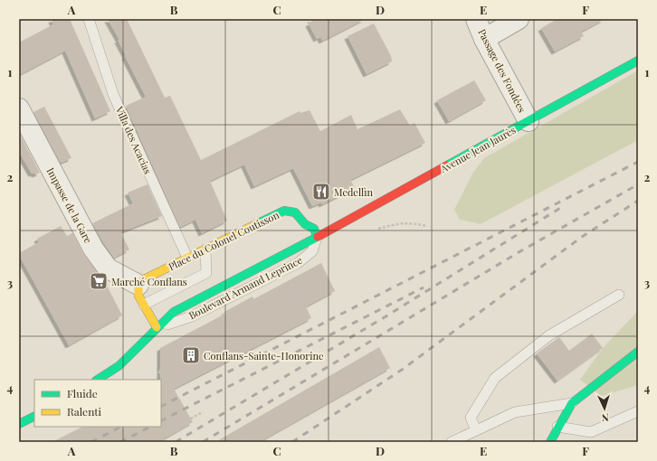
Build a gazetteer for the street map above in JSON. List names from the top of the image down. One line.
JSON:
{"streets":{"street":["Passage des Fondées","Avenue Jean Jaurès","Impasse de la Gare","Place du Colonel Coutisson"],"lane":["Villa des Acacias","Boulevard Armand Leprince"]},"crossings":[["Passage des Fondées","Avenue Jean Jaurès"],["Villa des Acacias","Place du Colonel Coutisson"],["Avenue Jean Jaurès","Place du Colonel Coutisson"],["Avenue Jean Jaurès","Boulevard Armand Leprince"],["Impasse de la Gare","Place du Colonel Coutisson"],["Place du Colonel Coutisson","Boulevard Armand Leprince"]],"places":{"restaurant":["Medellìn"],"supermarket":["Marché Conflans"],"building":["Conflans-Sainte-Honorine"]},"legend":["Fluide","Ralenti"],"north":"bottom","grid":{"columns":["A","B","C","D","E","F"],"rows":["1","2","3","4"]}}
